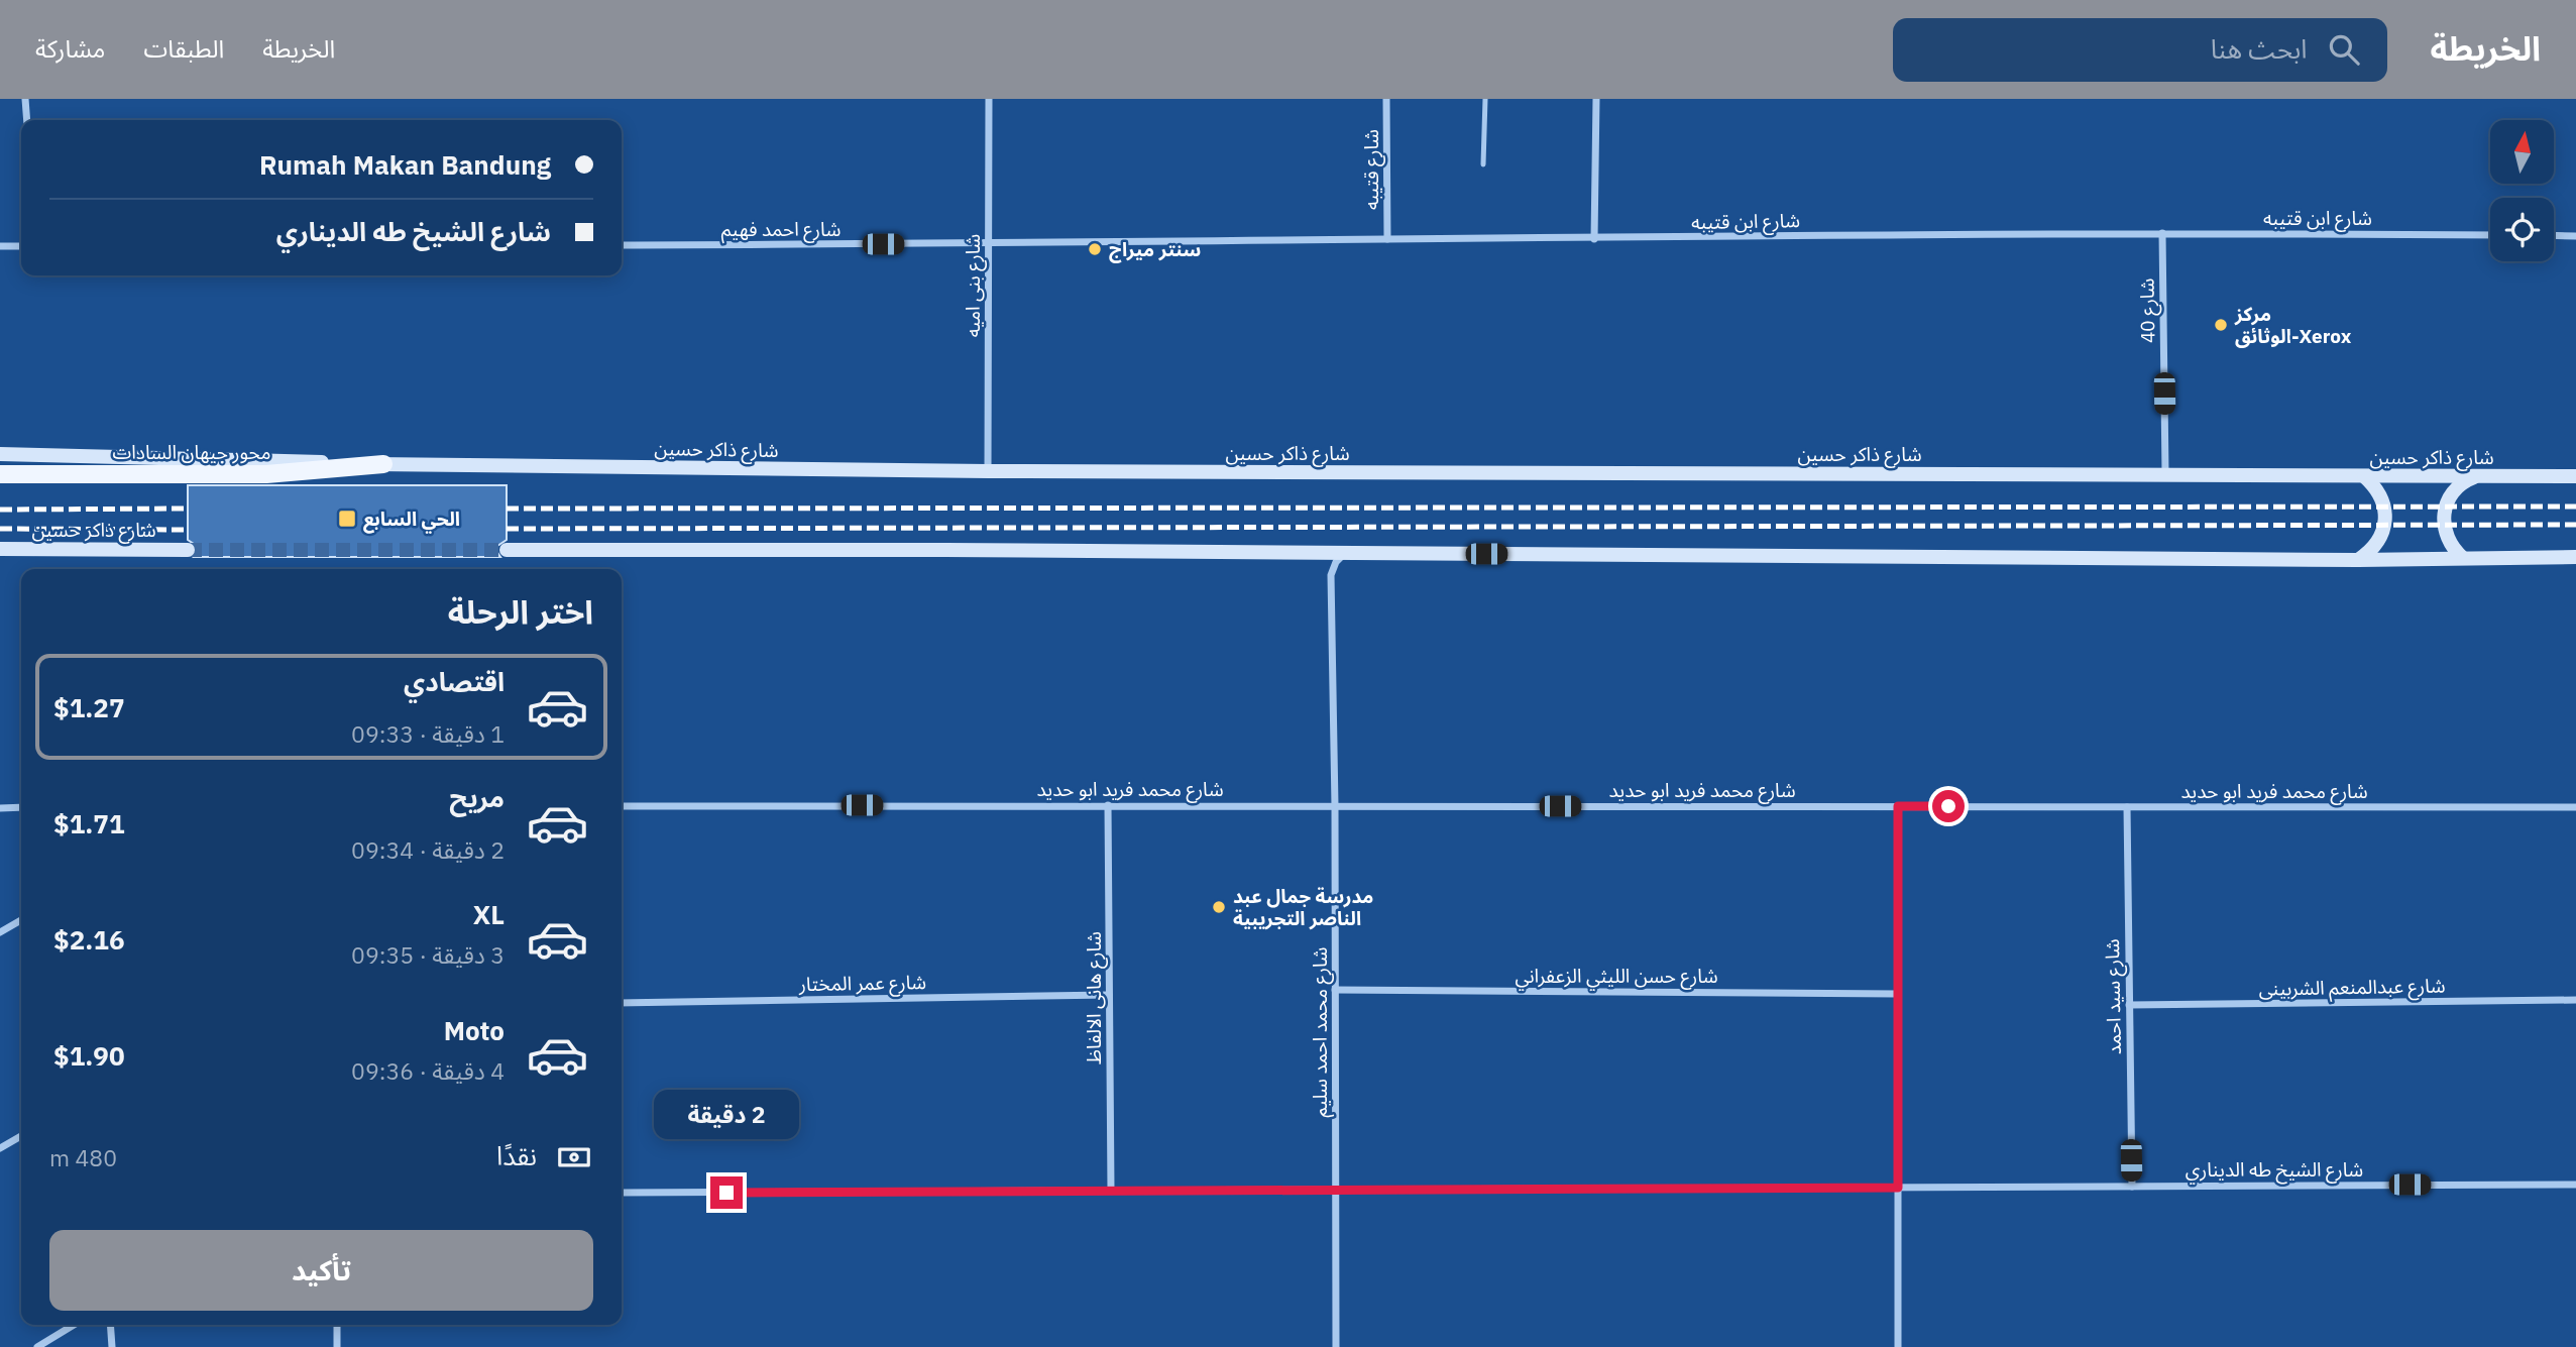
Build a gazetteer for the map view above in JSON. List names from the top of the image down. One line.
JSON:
{"streets":{"main road":["شارع ذاكر حسين","محور جيهان السادات"],"street":["شارع قتيبه","شارع ابن قتيبه","شارع احمد فهيم","شارع بنى اميه","شارع 40","شارع محمد فريد ابو حديد","شارع حسن الليثي الزعفراني","شارع عمر المختار","شارع عبدالمنعم الشربينى","شارع سيد احمد","شارع هانى الالفاظ","شارع محمد احمد سليم","شارع الشيخ طه الديناري"]},"crossings":[["شارع قتيبه","شارع ابن قتيبه"],["شارع ابن قتيبه","شارع احمد فهيم"],["شارع ابن قتيبه","شارع بنى اميه"],["شارع ابن قتيبه","شارع 40"],["شارع احمد فهيم","شارع بنى اميه"],["شارع بنى اميه","شارع ذاكر حسين"],["شارع 40","شارع ذاكر حسين"],["شارع ذاكر حسين","محور جيهان السادات"],["شارع محمد فريد ابو حديد","شارع سيد احمد"],["شارع محمد فريد ابو حديد","شارع هانى الالفاظ"],["شارع محمد فريد ابو حديد","شارع محمد احمد سليم"],["شارع حسن الليثي الزعفراني","شارع محمد احمد سليم"],["شارع عمر المختار","شارع هانى الالفاظ"],["شارع عبدالمنعم الشربينى","شارع سيد احمد"],["شارع سيد احمد","شارع الشيخ طه الديناري"],["شارع هانى الالفاظ","شارع الشيخ طه الديناري"],["شارع محمد احمد سليم","شارع الشيخ طه الديناري"]],"places":{"other":["سنتر ميراج","مركز الوثائق-Xerox","مدرسة جمال عبد الناصر التجريبية"],"transit":["الحي السابع"]},"north":"top","page":{"header":"الخريطة","search":"ابحث هنا","nav":["الخريطة","الطبقات","مشاركة"],"banner":["Rumah Makan Bandung","شارع الشيخ طه الديناري"],"heading":"اختر الرحلة","list":[{"name":"اقتصادي","note":"1 دقيقة · 09:33","value":"$1.27"},{"name":"مريح","note":"2 دقيقة · 09:34","value":"$1.71"},{"name":"XL","note":"3 دقيقة · 09:35","value":"$2.16"},{"name":"Moto","note":"4 دقيقة · 09:36","value":"$1.90"}],"bubble":"2 دقيقة","pay":["نقدًا","480 m"],"buttons":"تأكيد"}}
